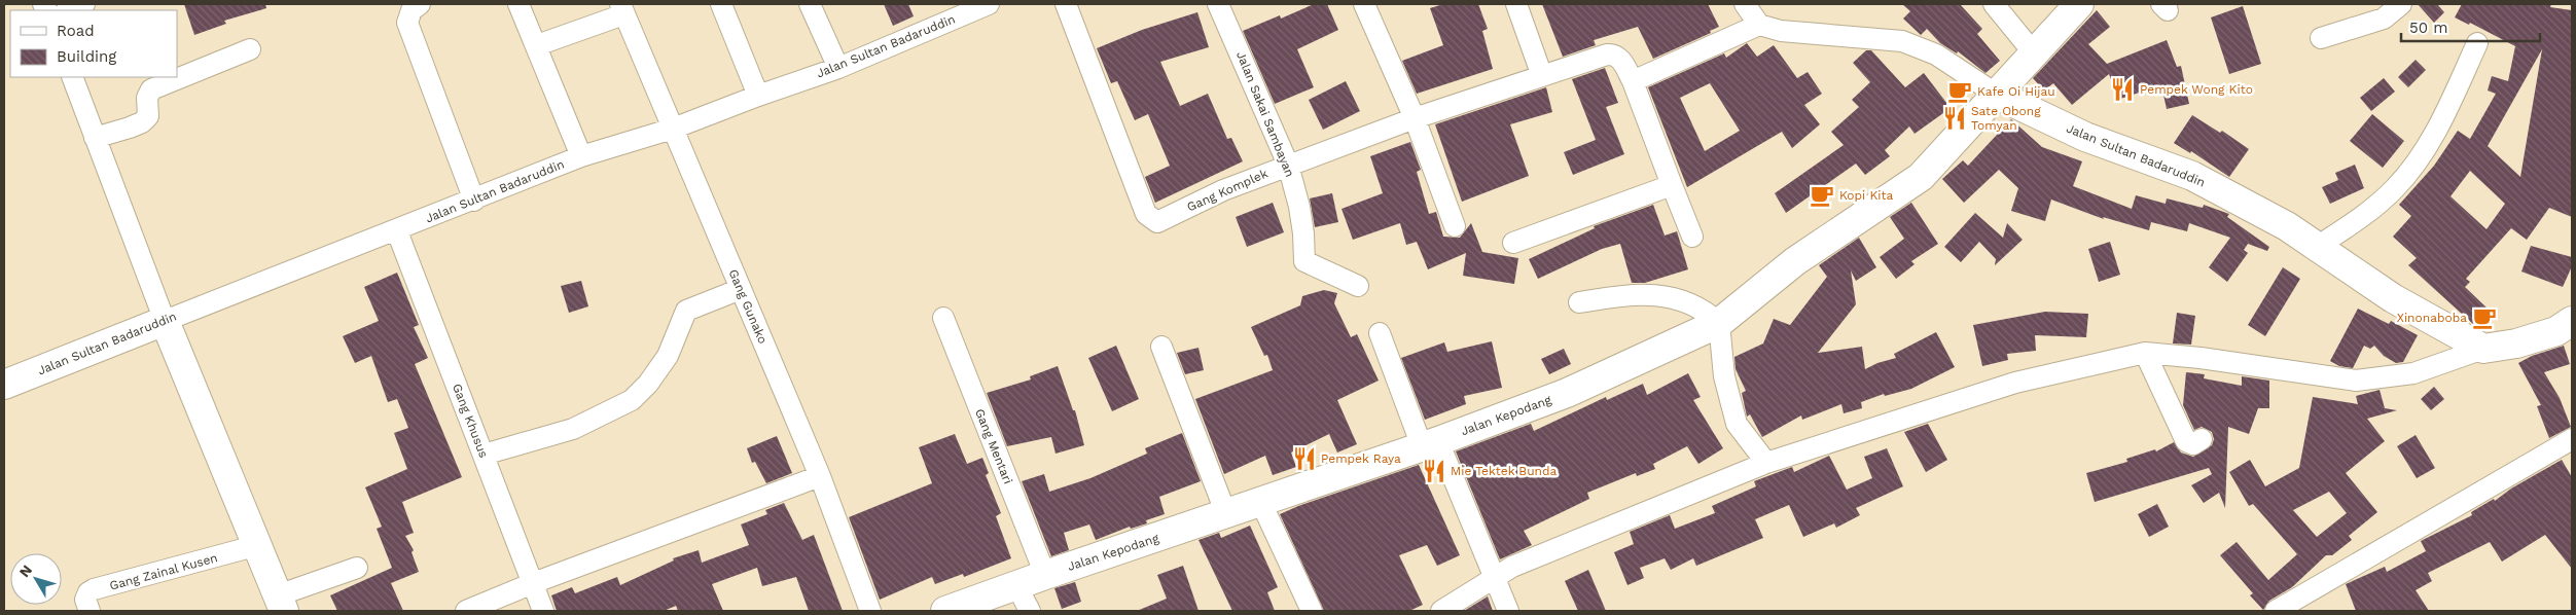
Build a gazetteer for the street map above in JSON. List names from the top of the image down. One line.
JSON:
{"streets":{"street":["Jalan Sultan Badaruddin","Jalan Sakai Sambayan","Gang Komplek","Gang Gunako","Jalan Kepodang","Gang Khusus","Gang Mentari","Gang Zainal Kusen"]},"crossings":[["Jalan Sultan Badaruddin","Gang Gunako"],["Jalan Sultan Badaruddin","Jalan Kepodang"],["Jalan Sultan Badaruddin","Gang Khusus"],["Jalan Sakai Sambayan","Gang Komplek"],["Jalan Kepodang","Gang Mentari"]],"places":{"restaurant":["Pempek Wong Kito","Sate Obong Tomyan","Pempek Raya","Mie Tektek Bunda"],"cafe":["Kafe Oi Hijau","Kopi Kita","Xinonaboba"]},"legend":["Road","Building"],"scale_bar":"50 m","north":"top left"}
